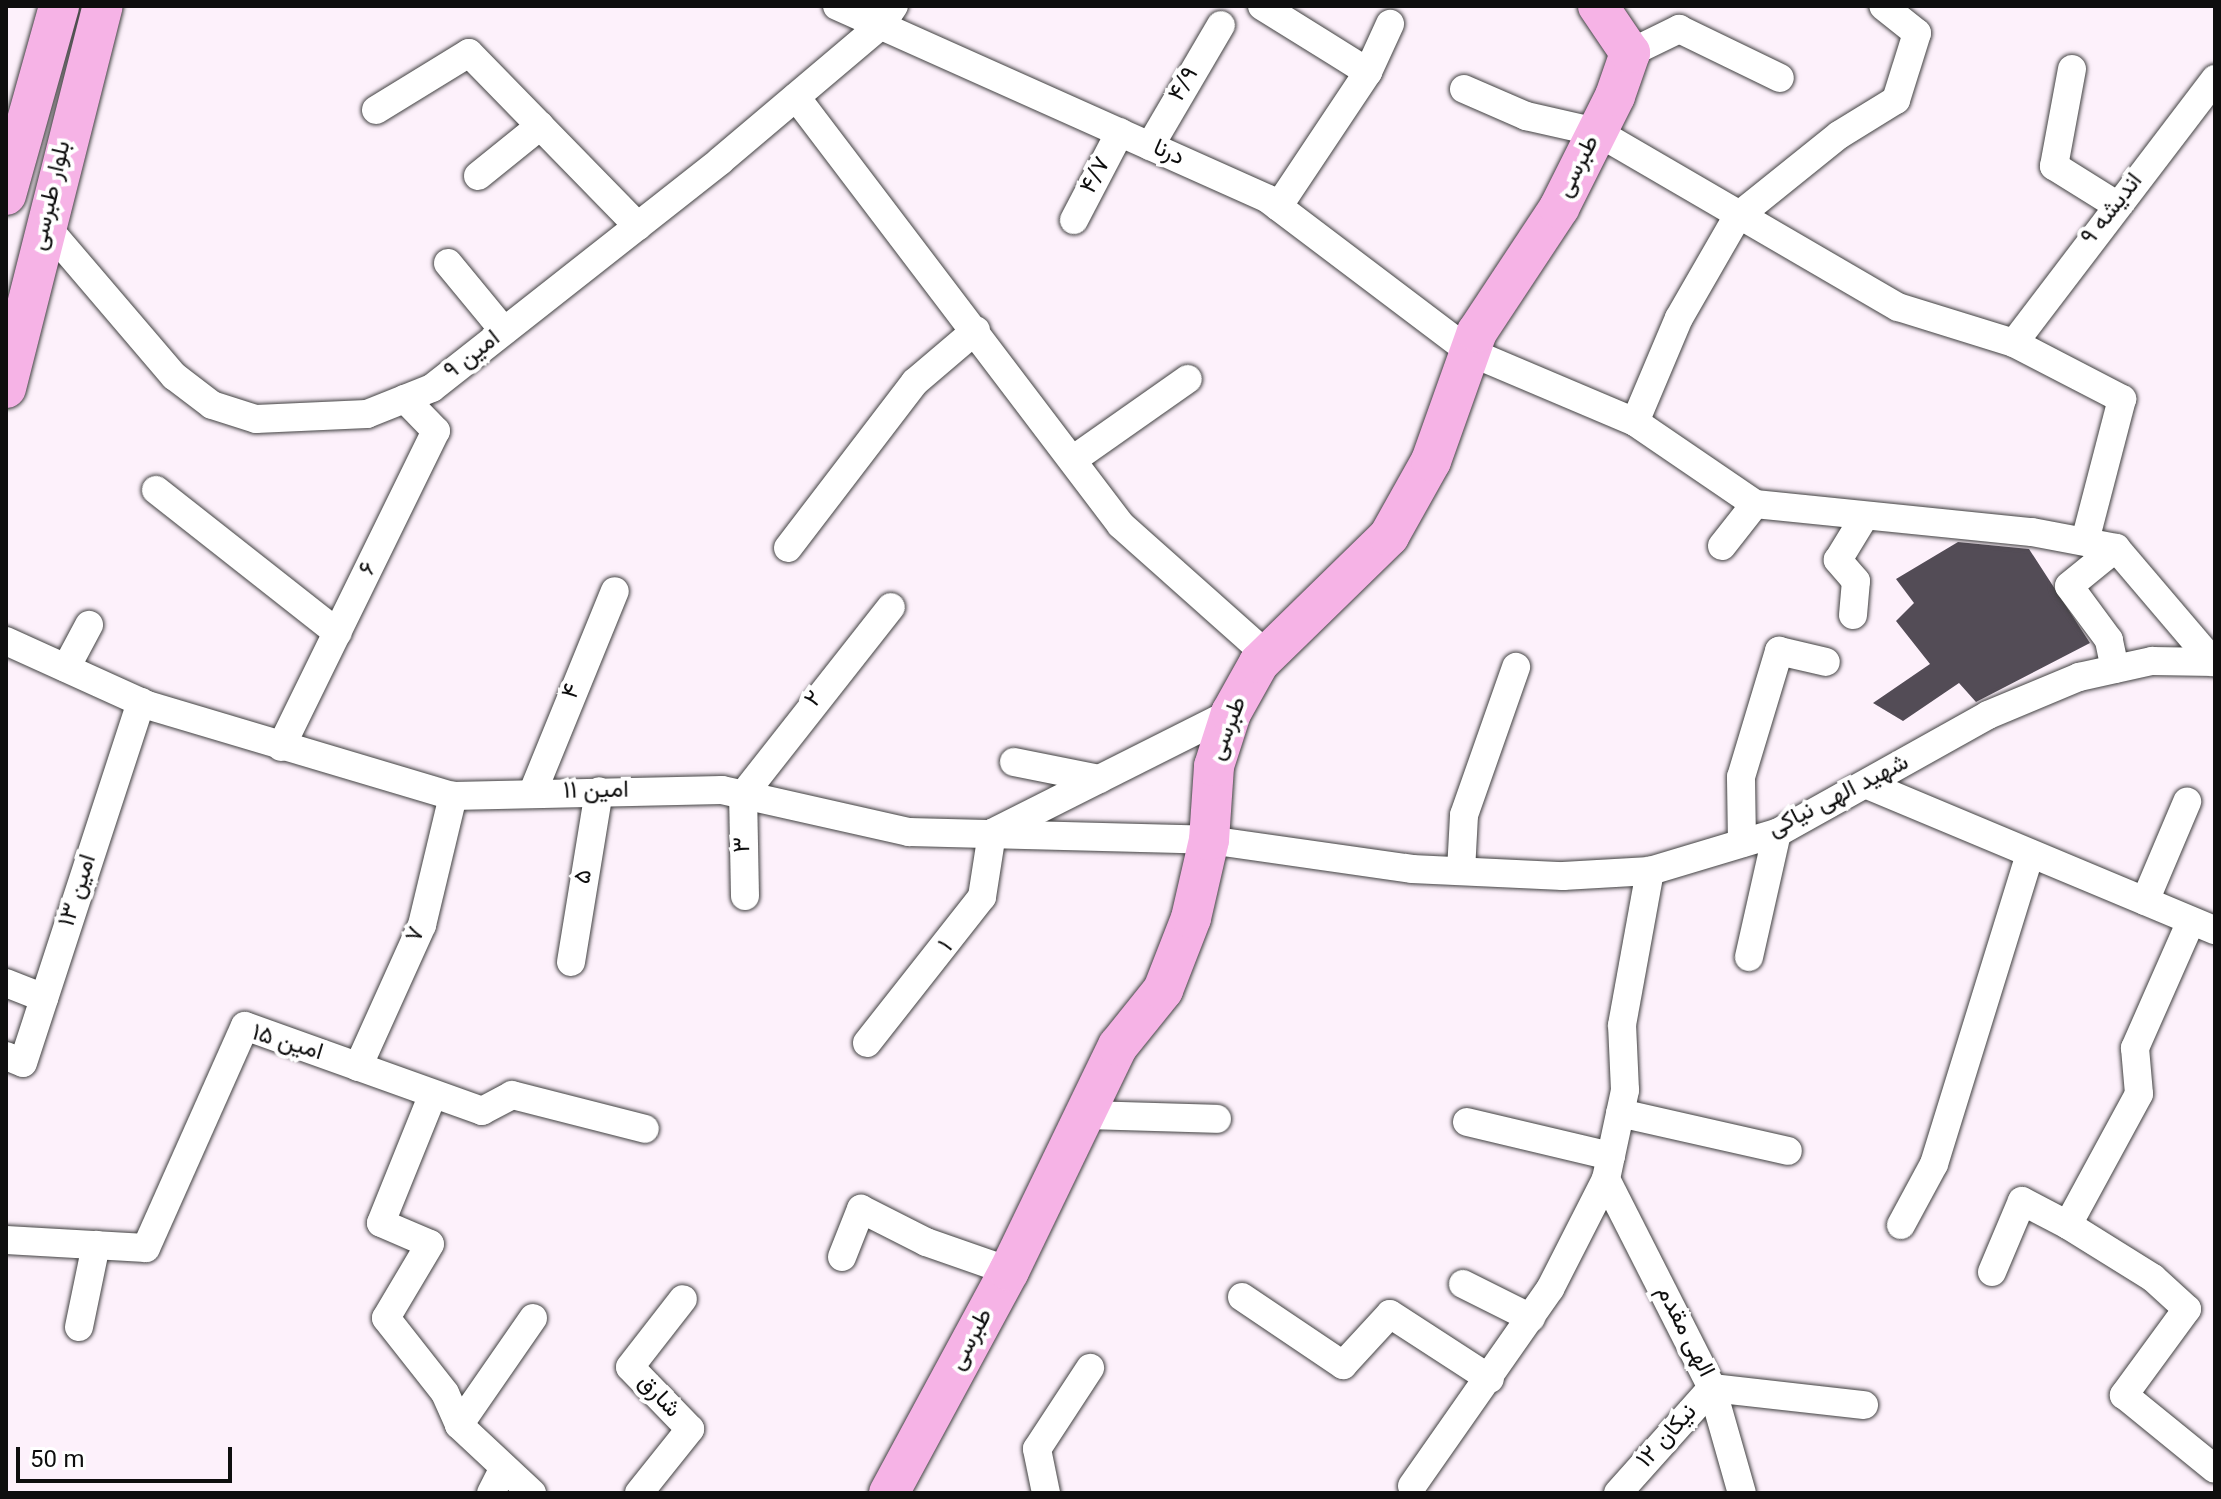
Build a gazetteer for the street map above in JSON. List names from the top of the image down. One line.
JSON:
{"streets":{"street":["۴/۹","درنا","طبرسی","۴/۷","بلوار طبرسی","اندیشه ۹","امین ۹","۶","۴","۲","امین ۱۱","شهید الهی نیاکی","۳","۵","امین ۱۳","۷","۱","امین ۱۵","الهی مقدم","شارق","نیکان ۱۲"]},"crossings":[["۴/۹","درنا"],["درنا","طبرسی"],["درنا","۴/۷"],["درنا","امین ۹"],["طبرسی","امین ۱۱"],["طبرسی","شهید الهی نیاکی"],["بلوار طبرسی","امین ۹"],["امین ۹","۶"],["۶","امین ۱۱"],["۴","امین ۱۱"],["۲","امین ۱۱"],["۲","۳"],["امین ۱۱","شهید الهی نیاکی"],["امین ۱۱","۳"],["امین ۱۱","۵"],["امین ۱۱","امین ۱۳"],["امین ۱۱","۷"],["امین ۱۱","۱"],["۷","امین ۱۵"],["الهی مقدم","نیکان ۱۲"]],"scale_bar":"50 m"}
